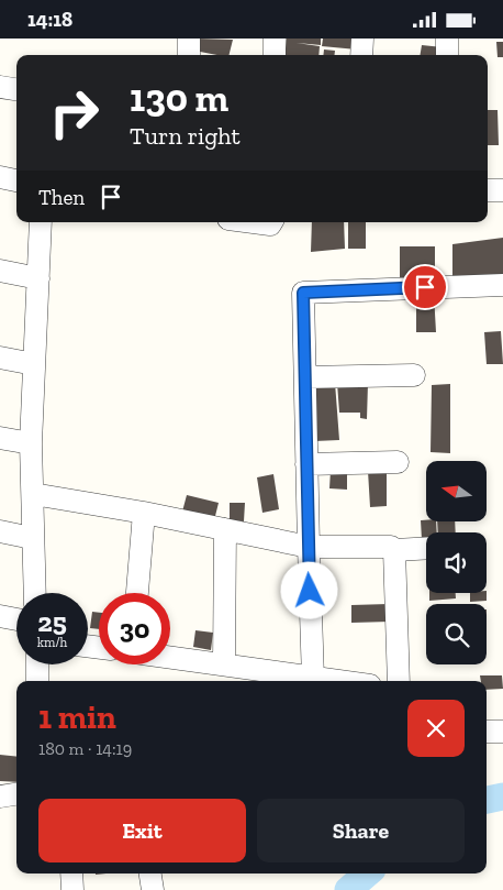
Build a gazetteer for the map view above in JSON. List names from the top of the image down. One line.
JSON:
{"north":"left","page":{"status":"14:18","turn":["130 m","Turn right"],"then":"Then","speed":"25 km/h","limit":"30","heading":["1 min","180 m · 14:19"],"buttons":["Exit","Share"]}}
